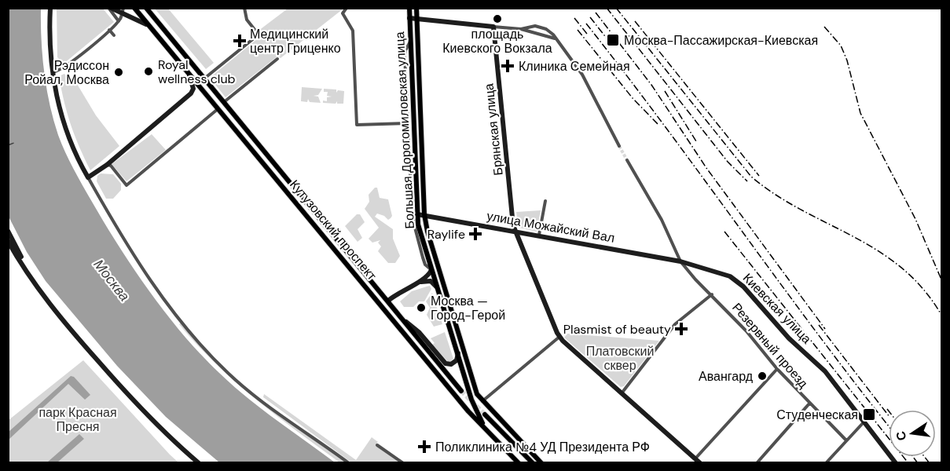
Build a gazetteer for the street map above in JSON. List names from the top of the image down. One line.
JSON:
{"streets":{"main road":["Большая Дорогомиловская улица","Кутузовский проспект"],"street":["Брянская улица","улица Можайский Вал","Киевская улица","Резервный проезд"]},"crossings":[["Брянская улица","улица Можайский Вал"],["Большая Дорогомиловская улица","улица Можайский Вал"],["Большая Дорогомиловская улица","Кутузовский проспект"],["улица Можайский Вал","Киевская улица"],["улица Можайский Вал","Резервный проезд"],["Киевская улица","Резервный проезд"]],"water":["Москва"],"parks":["Платовский сквер","парк Красная Пресня"],"places":{"other":["площадь Киевского Вокзала","Royal wellness club","Рэдиссон Ройал, Москва","Москва — Город-Герой","Авангард"],"transit":["Москва-Пассажирская-Киевская","Студенческая"],"health":["Медицинский центр Гриценко","Клиника Семейная","Raylife","Plasmist of beauty","Поликлиника №4 УД Президента РФ"]},"north":"left"}
